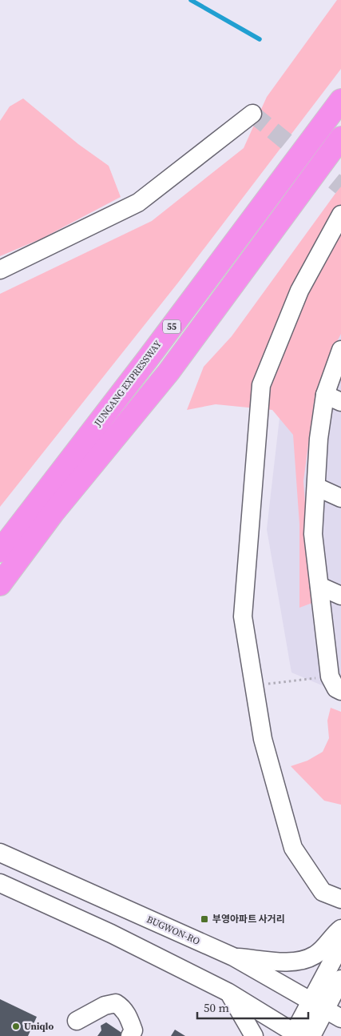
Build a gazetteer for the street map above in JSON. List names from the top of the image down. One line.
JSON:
{"streets":{"highway":["55","JUNGANG EXPRESSWAY"],"street":["BUGWON-RO"]},"places":{"transit":["부영아파트 사거리"],"other":["Uniqlo"]},"scale_bar":"50 m"}
